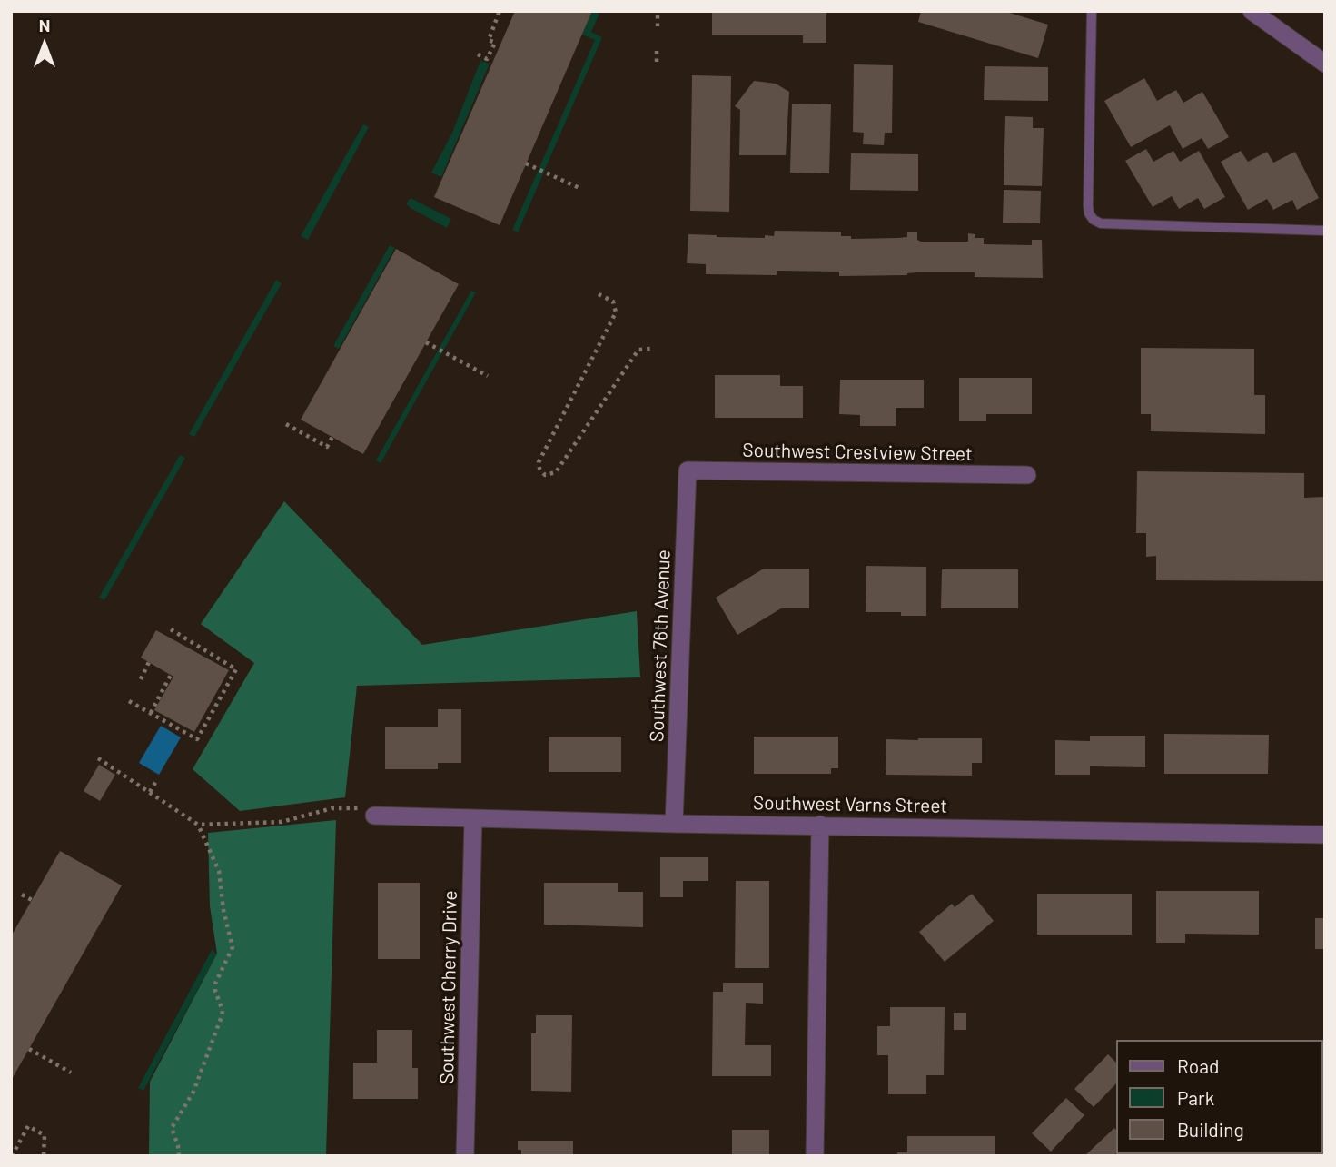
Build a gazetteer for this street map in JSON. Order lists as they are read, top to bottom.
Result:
{
  "streets": {
    "street": [
      "Southwest Crestview Street",
      "Southwest 76th Avenue",
      "Southwest Varns Street",
      "Southwest Cherry Drive"
    ]
  },
  "crossings": [
    ["Southwest Crestview Street", "Southwest 76th Avenue"],
    ["Southwest 76th Avenue", "Southwest Varns Street"],
    ["Southwest Varns Street", "Southwest Cherry Drive"]
  ],
  "legend": ["Road", "Park", "Building"],
  "north": "top"
}
